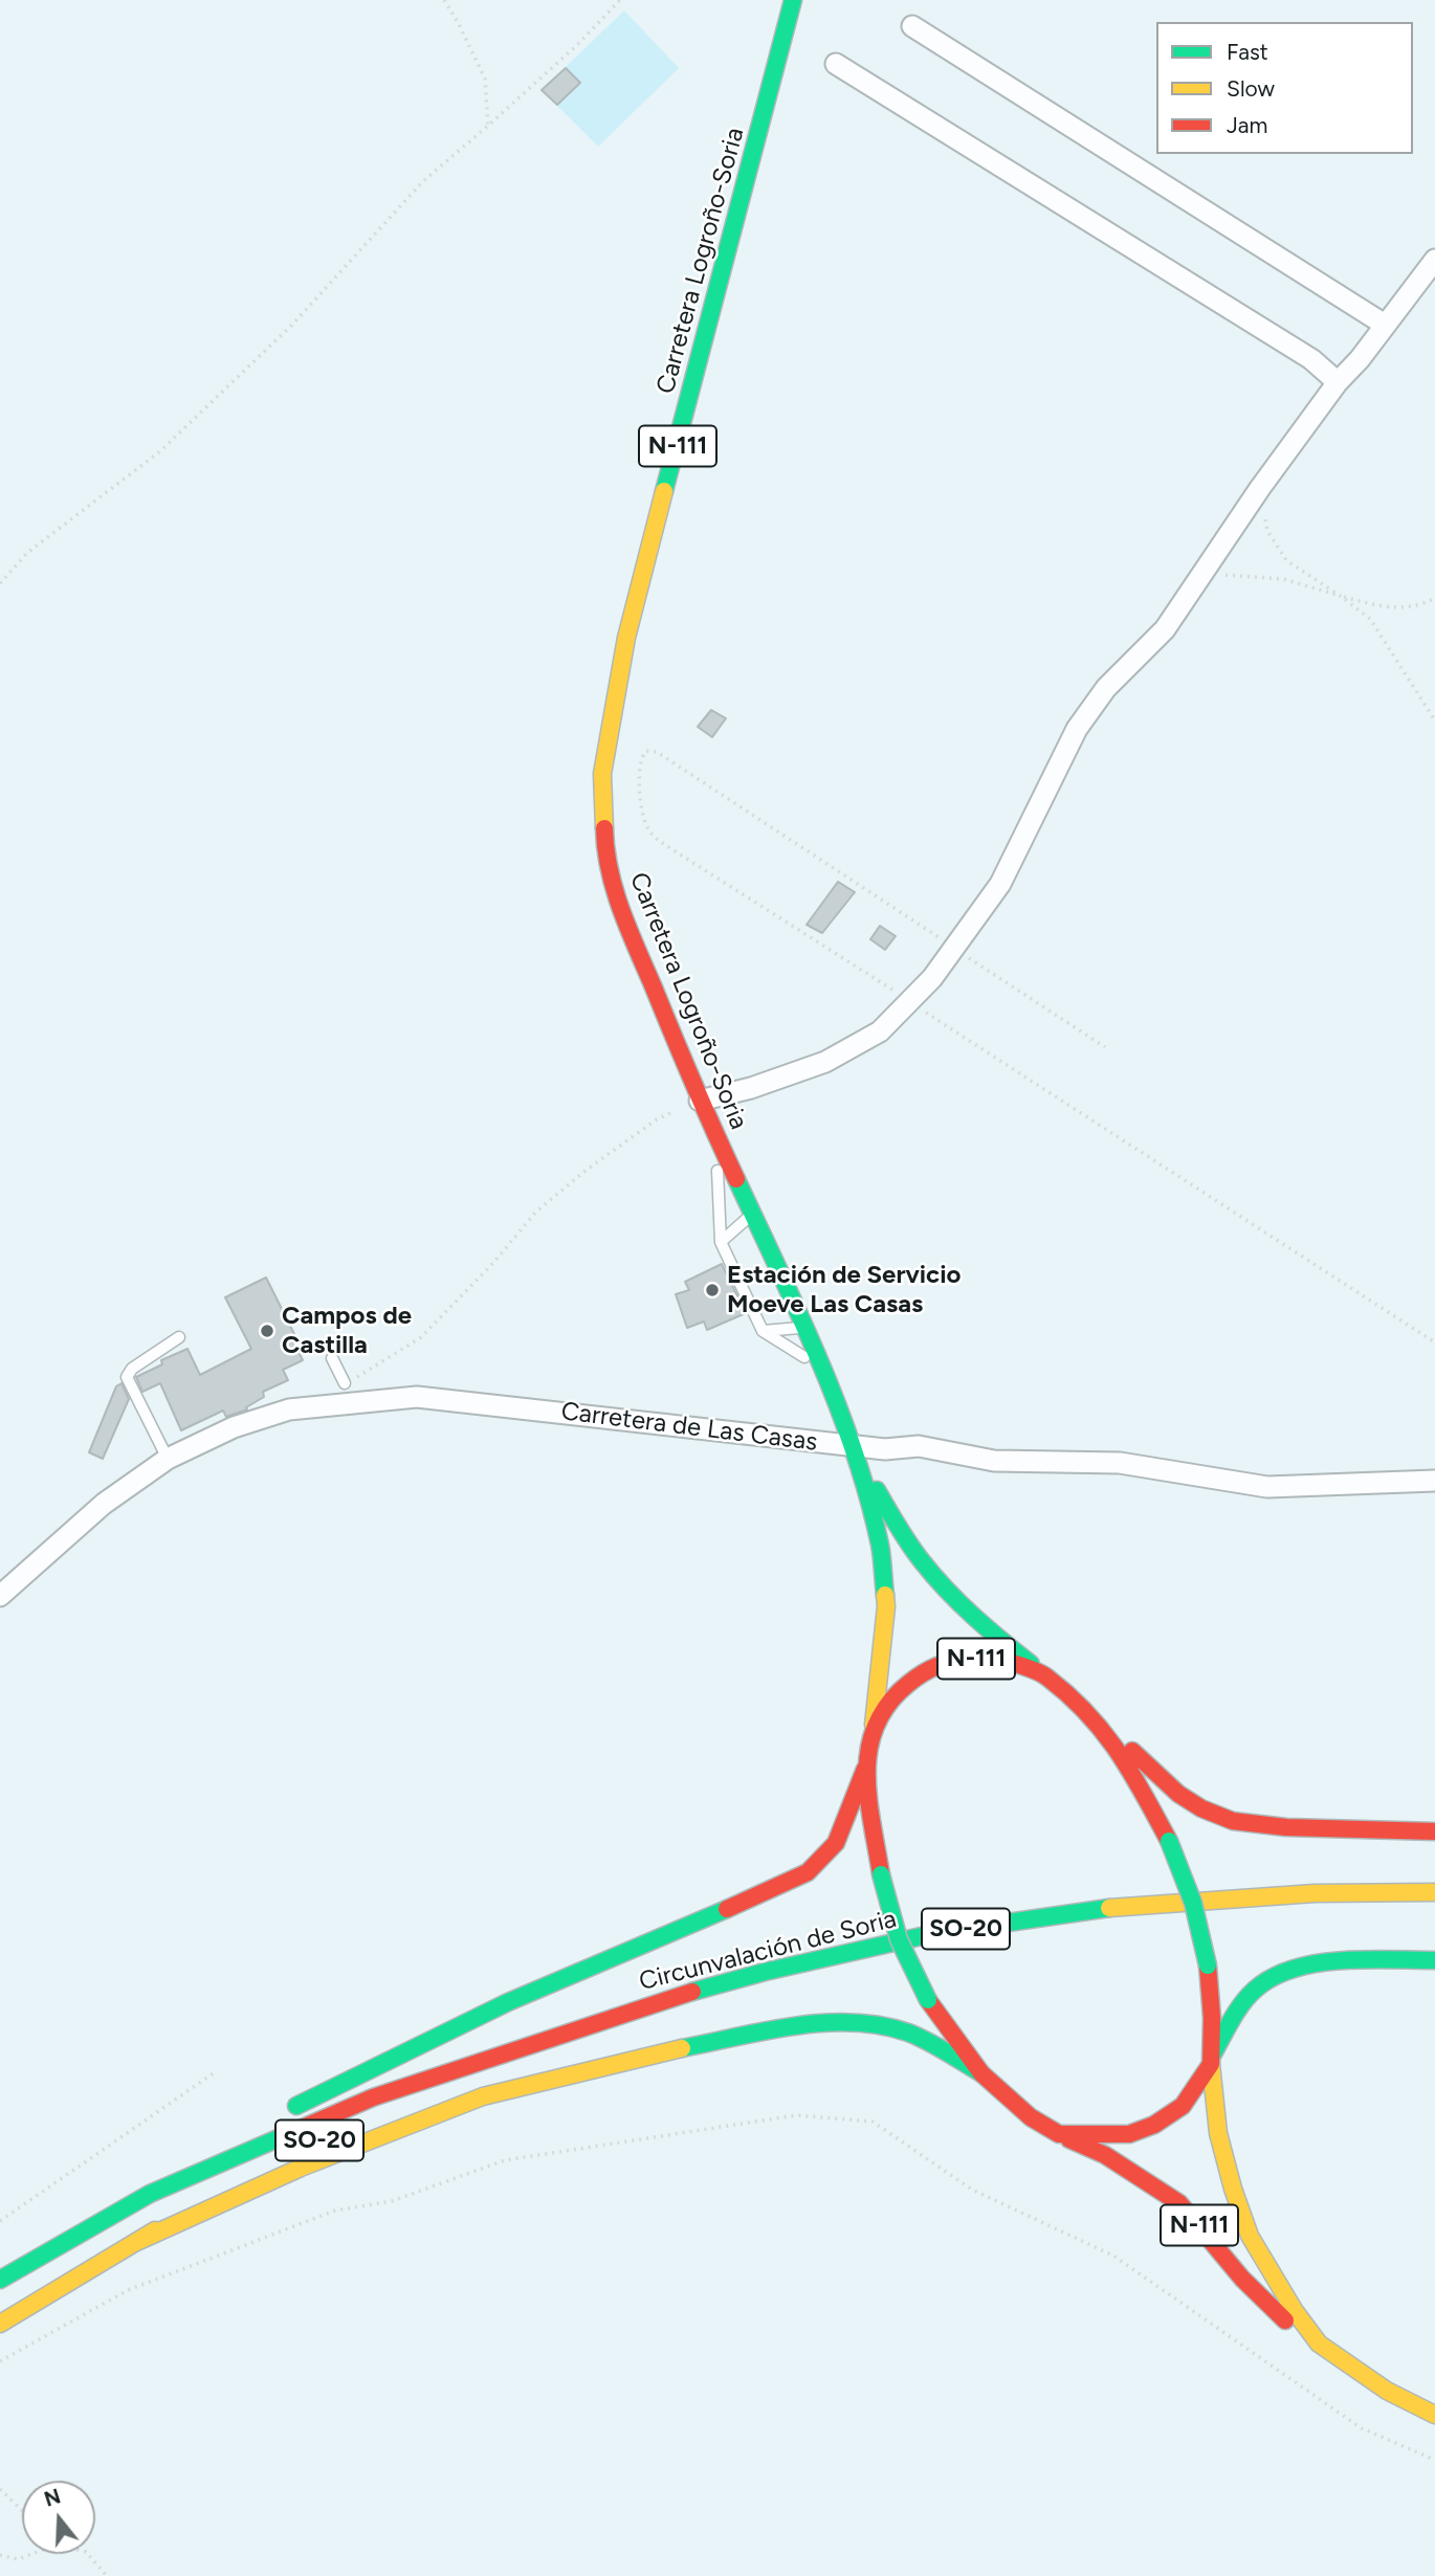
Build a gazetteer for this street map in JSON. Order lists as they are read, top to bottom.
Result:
{
  "streets": {
    "highway": [
      "Carretera Logroño-Soria",
      "N-111",
      "SO-20",
      "Circunvalación de Soria"
    ],
    "street": ["Carretera de Las Casas"]
  },
  "crossings": [
    ["Carretera Logroño-Soria", "N-111"],
    ["Carretera Logroño-Soria", "Carretera de Las Casas"],
    ["N-111", "SO-20"],
    ["SO-20", "Circunvalación de Soria"]
  ],
  "places": ["Estación de Servicio Moeve Las Casas", "Campos de Castilla"],
  "legend": ["Fast", "Slow", "Jam"],
  "north": "top"
}
